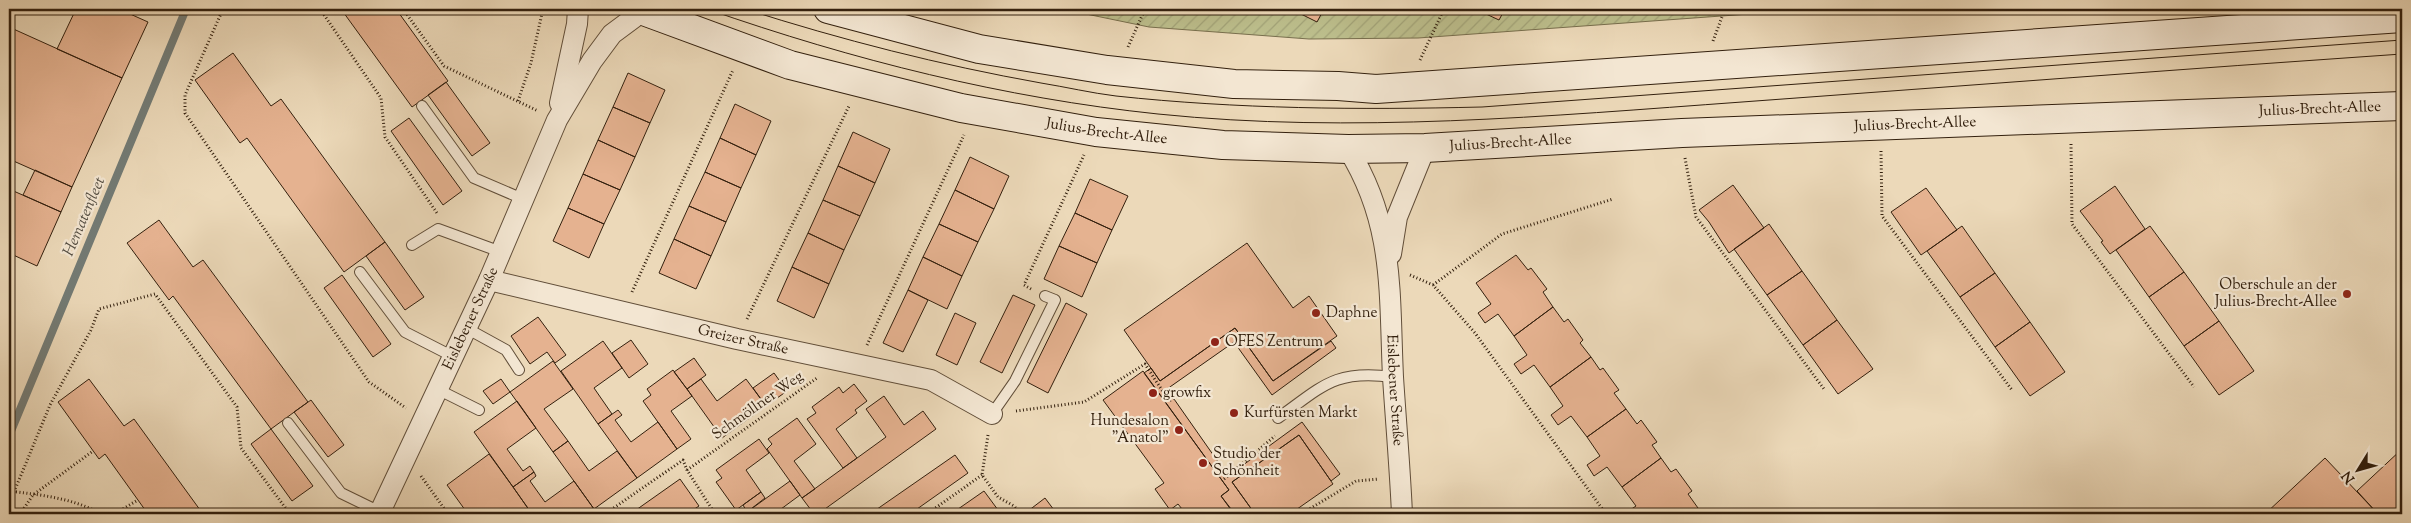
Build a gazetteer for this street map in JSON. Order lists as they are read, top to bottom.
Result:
{
  "streets": {
    "main road": ["Julius-Brecht-Allee"],
    "street": ["Eislebener Straße", "Greizer Straße"],
    "path": ["Schmöllner Weg"]
  },
  "crossings": [
    ["Julius-Brecht-Allee", "Eislebener Straße"],
    ["Eislebener Straße", "Greizer Straße"],
    ["Greizer Straße", "Schmöllner Weg"]
  ],
  "water": ["Hematenfleet"],
  "places": [
    "Oberschule an der Julius-Brecht-Allee",
    "Daphne",
    "OFES Zentrum",
    "growfix",
    "Kurfürsten Markt",
    "Hundesalon \"Anatol\"",
    "Studio der Schönheit"
  ],
  "north": "bottom left"
}
